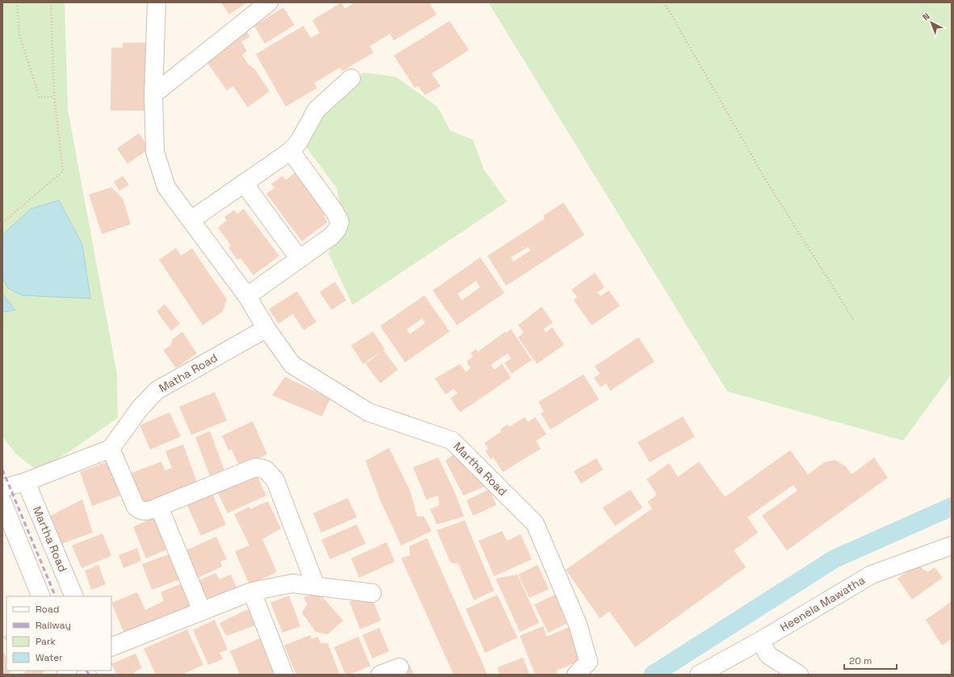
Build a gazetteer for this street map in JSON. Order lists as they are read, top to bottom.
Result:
{
  "streets": {
    "street": ["Matha Road", "Martha Road", "Heenela Mawatha"]
  },
  "crossings": [
    ["Matha Road", "Martha Road"]
  ],
  "legend": [
    "Road",
    "Railway",
    "Park",
    "Water"
  ],
  "scale_bar": "20 m",
  "north": "top left"
}
